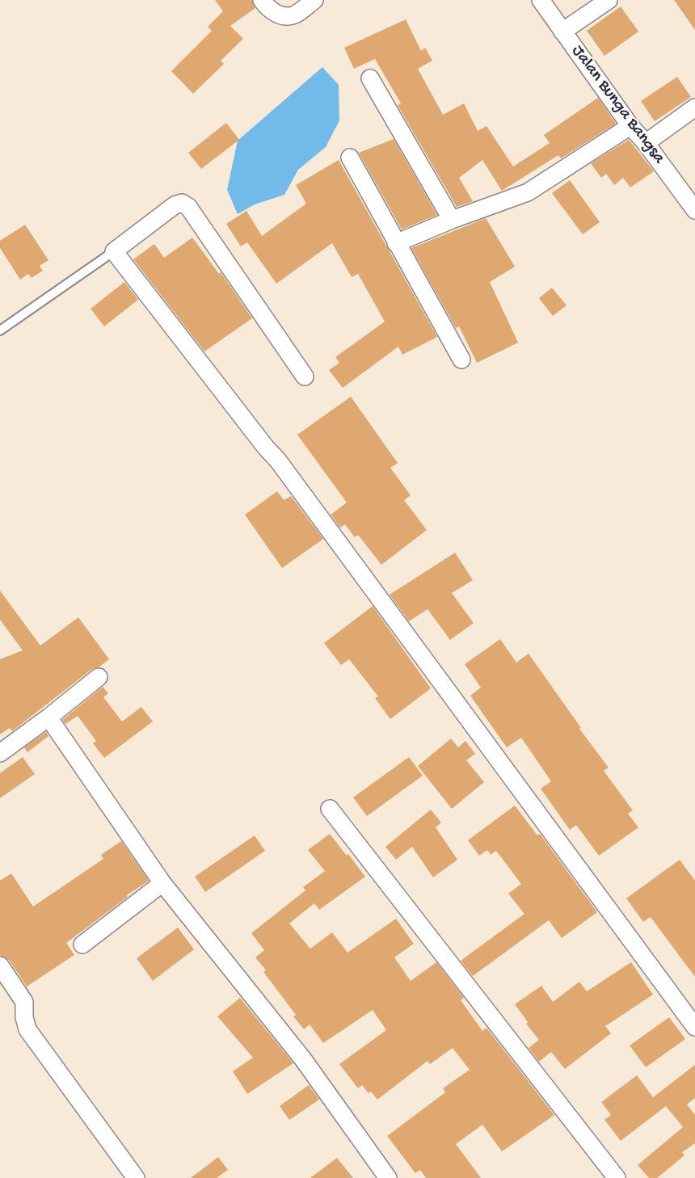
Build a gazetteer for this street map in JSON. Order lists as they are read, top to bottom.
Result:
{
  "streets": {
    "street": ["Jalan Bunga Bangsa"]
  }
}
